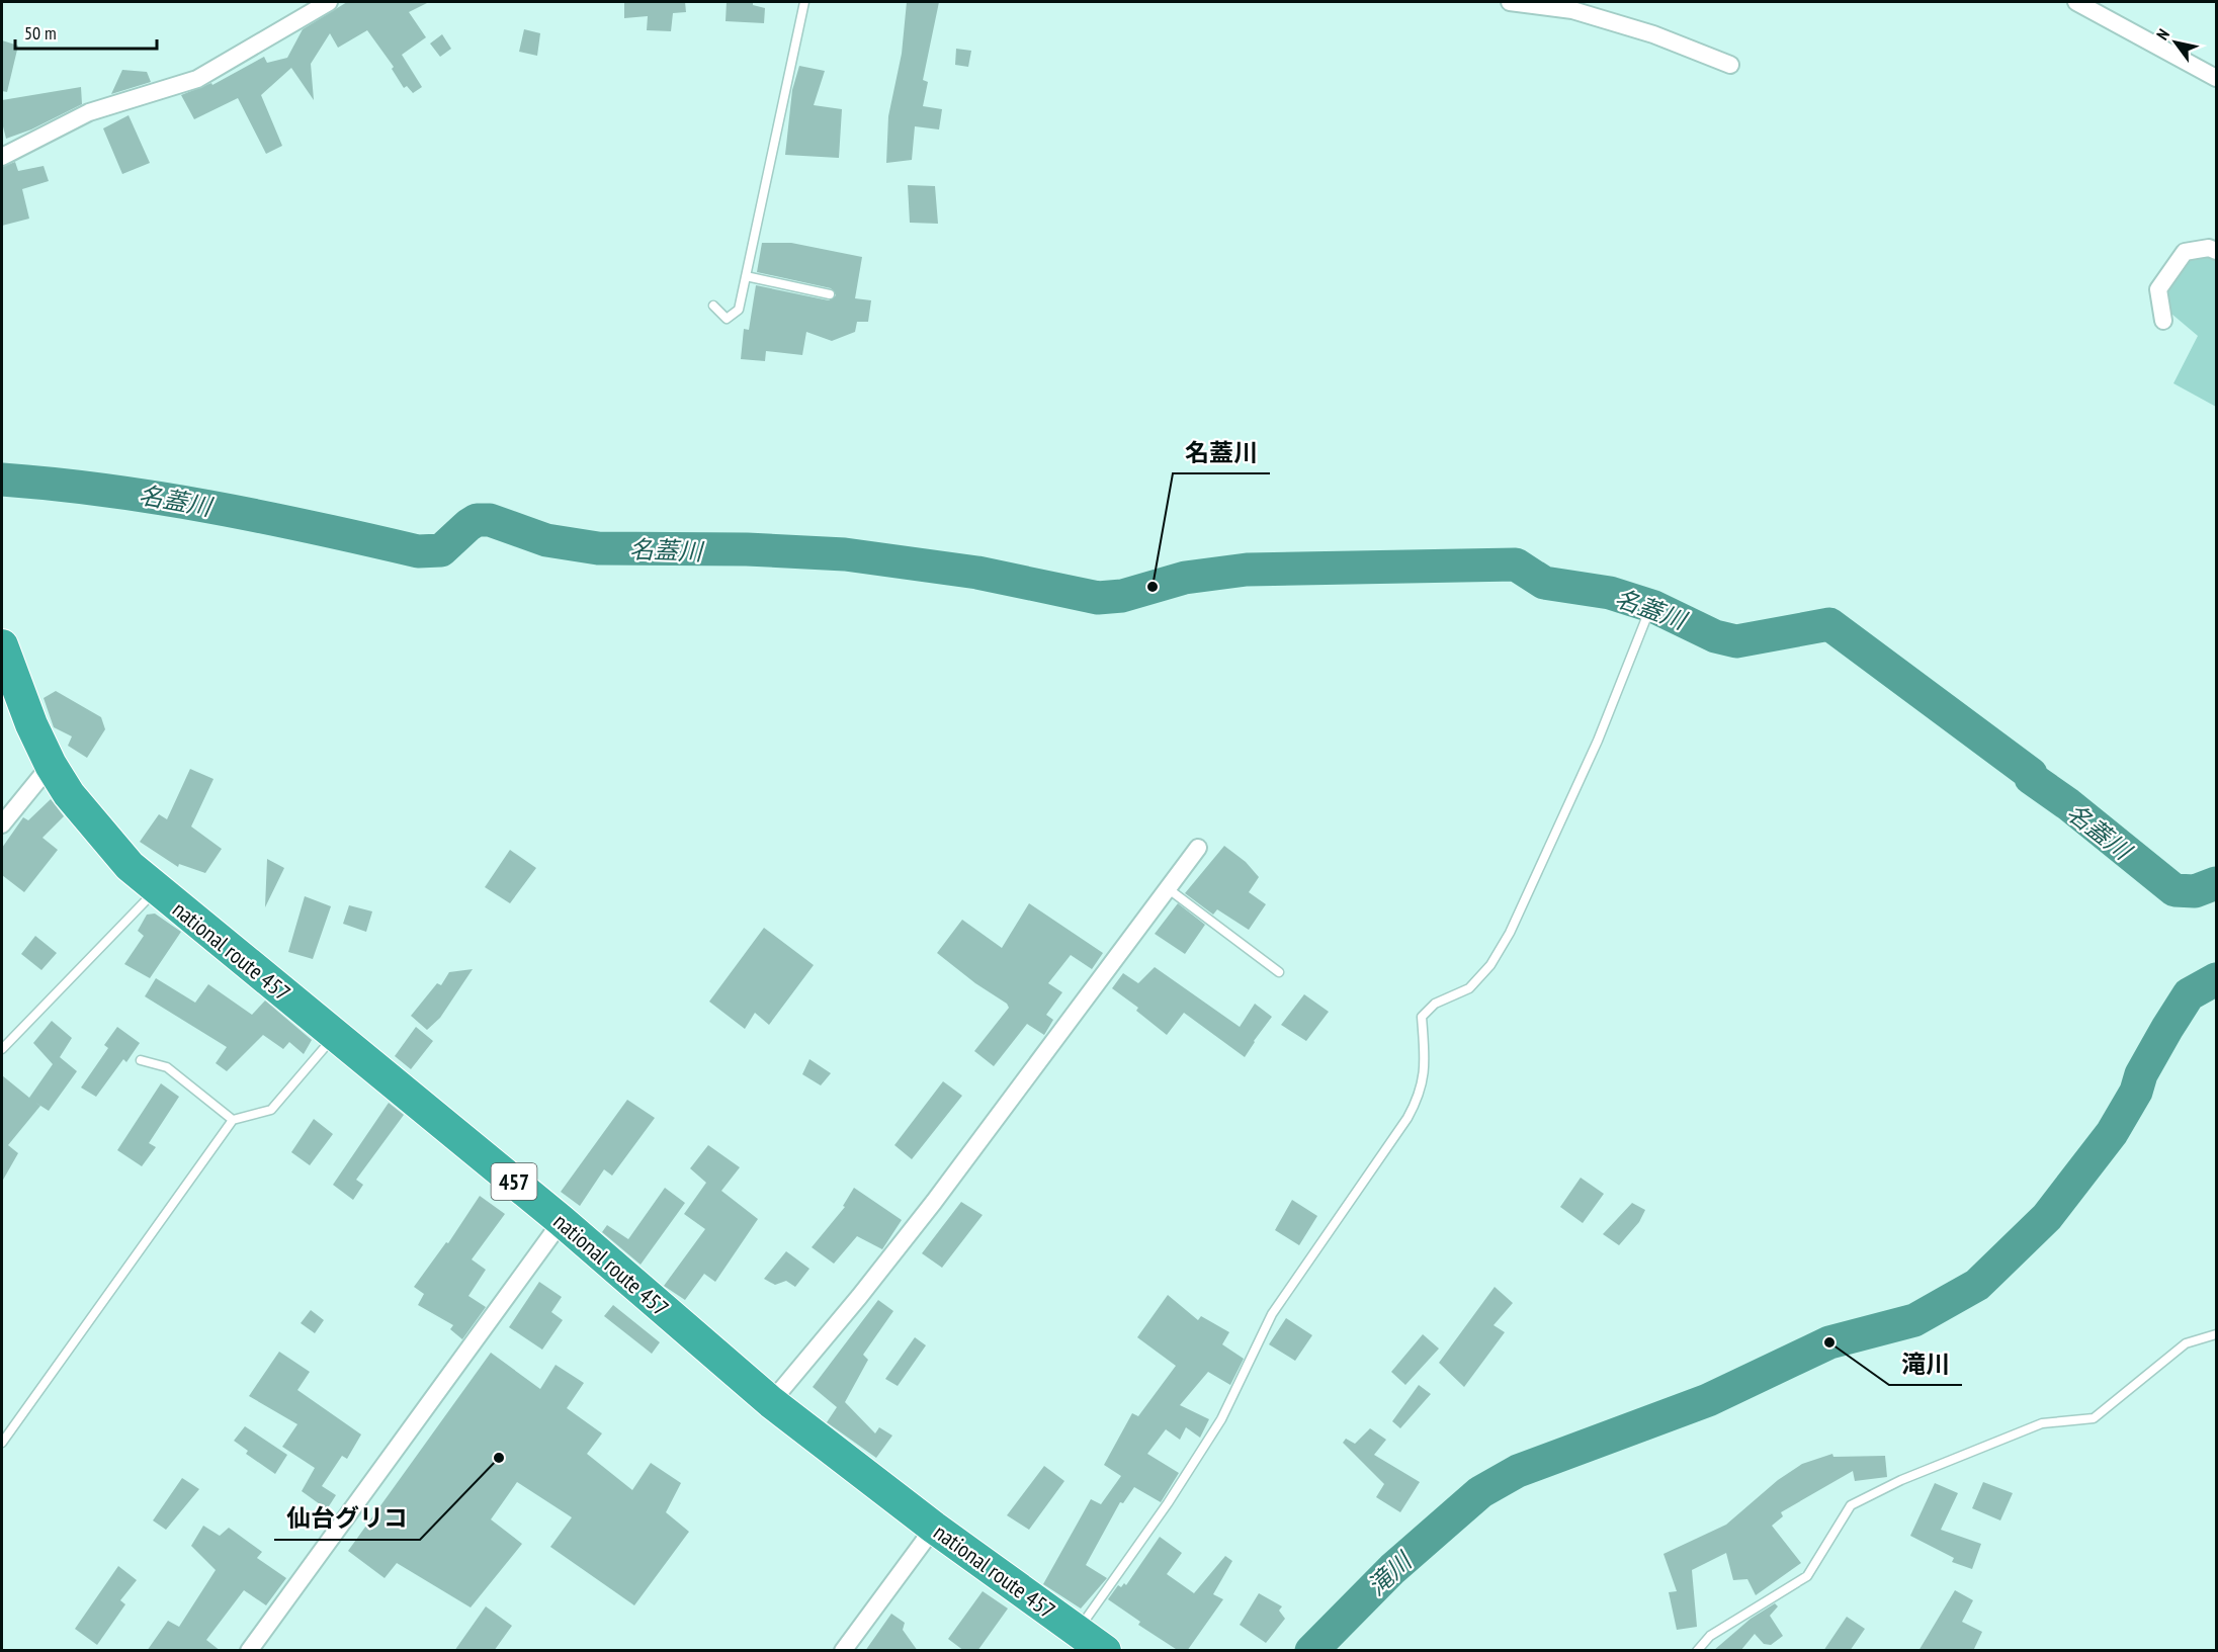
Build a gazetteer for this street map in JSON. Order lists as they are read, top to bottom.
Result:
{
  "streets": {
    "highway": ["national route 457", "457"]
  },
  "water": ["名蓋川", "滝川"],
  "places": ["名蓋川", "滝川", "仙台グリコ"],
  "scale_bar": "50 m",
  "north": "top left"
}
